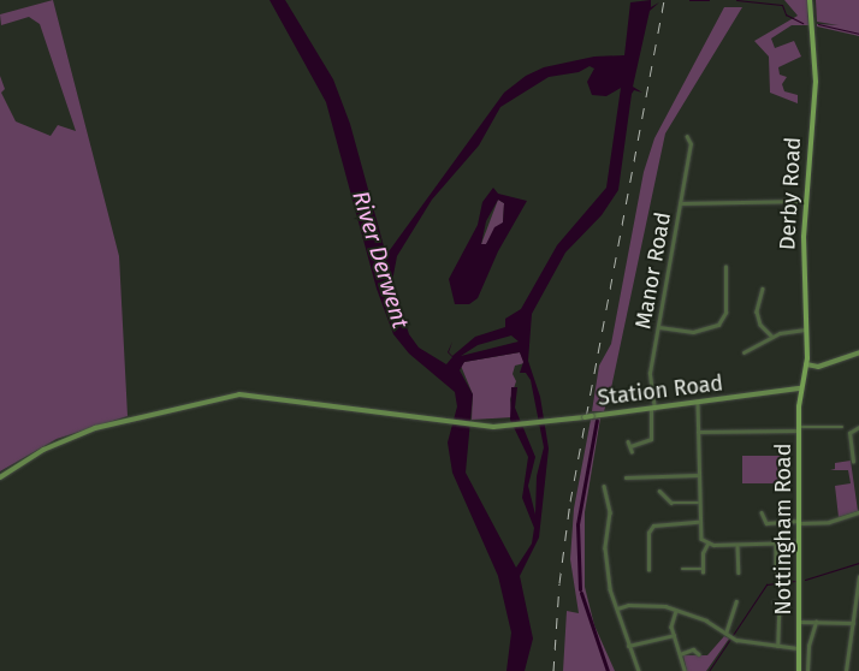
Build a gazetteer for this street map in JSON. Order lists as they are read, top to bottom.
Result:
{
  "streets": {
    "main road": ["Derby Road", "Station Road", "Nottingham Road"],
    "street": ["Manor Road"]
  },
  "crossings": [
    ["Derby Road", "Station Road"],
    ["Derby Road", "Nottingham Road"],
    ["Manor Road", "Station Road"],
    ["Station Road", "Nottingham Road"]
  ],
  "water": ["River Derwent"]
}
